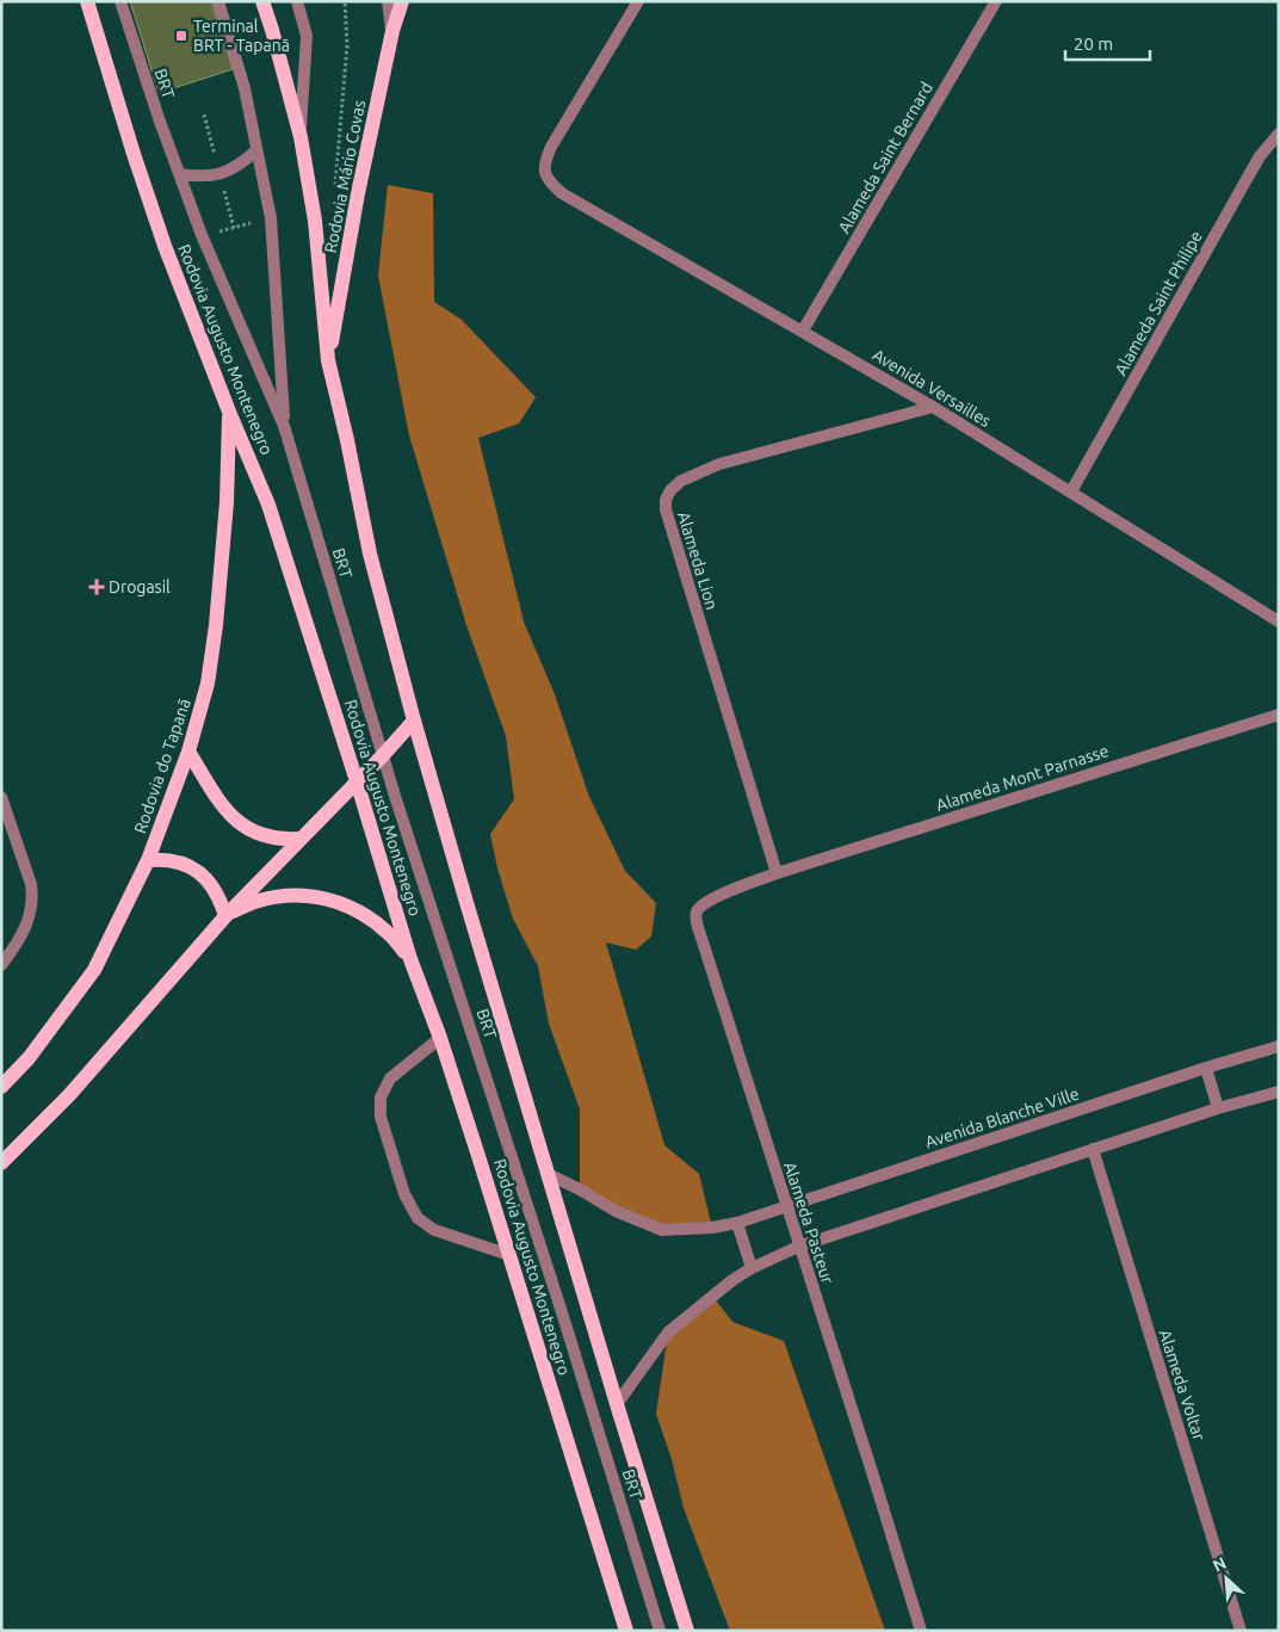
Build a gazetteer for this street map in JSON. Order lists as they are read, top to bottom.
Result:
{
  "streets": {
    "main road": ["Rodovia Mário Covas", "Rodovia Augusto Montenegro", "Rodovia do Tapanã"],
    "street": [
      "BRT",
      "Alameda Saint Bernard",
      "Alameda Saint Philipe",
      "Avenida Versailles",
      "Alameda Lion",
      "Alameda Mont Parnasse",
      "Avenida Blanche Ville",
      "Alameda Pasteur",
      "Alameda Voltar"
    ]
  },
  "crossings": [
    ["Alameda Saint Bernard", "Avenida Versailles"],
    ["Alameda Saint Philipe", "Avenida Versailles"],
    ["Rodovia Augusto Montenegro", "Rodovia do Tapanã"],
    ["Avenida Versailles", "Alameda Lion"],
    ["Alameda Lion", "Alameda Mont Parnasse"],
    ["Alameda Lion", "Alameda Pasteur"],
    ["Alameda Mont Parnasse", "Alameda Pasteur"],
    ["Avenida Blanche Ville", "Alameda Pasteur"]
  ],
  "places": {
    "transit": ["Terminal BRT - Tapanã"],
    "health": ["Drogasil"]
  },
  "scale_bar": "20 m",
  "north": "top left"
}
